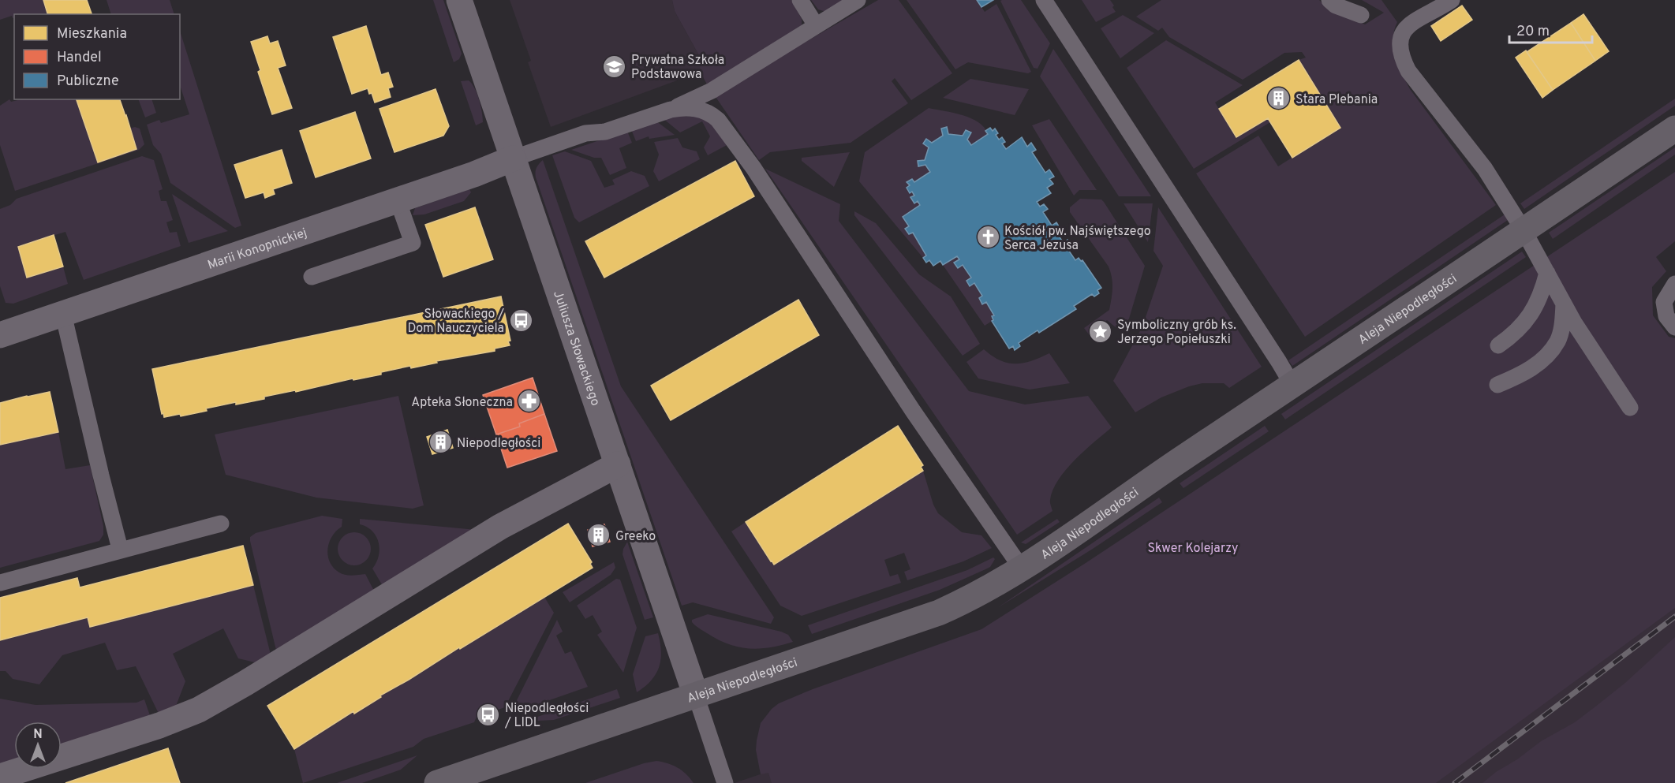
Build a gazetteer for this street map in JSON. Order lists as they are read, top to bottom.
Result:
{
  "streets": {
    "street": ["Marii Konopnickiej", "Aleja Niepodległości", "Juliusza Słowackiego"]
  },
  "crossings": [
    ["Marii Konopnickiej", "Juliusza Słowackiego"],
    ["Aleja Niepodległości", "Juliusza Słowackiego"]
  ],
  "parks": ["Skwer Kolejarzy"],
  "places": {
    "school or university": ["Prywatna Szkoła Podstawowa"],
    "building": ["Stara Plebania", "Niepodległości", "Greeko"],
    "church": ["Kościół pw. Najświętszego Serca Jezusa"],
    "bus stop": ["Słowackiego / Dom Nauczyciela", "Niepodległości / LIDL"],
    "place": ["Symboliczny grób ks. Jerzego Popiełuszki"],
    "pharmacy": ["Apteka Słoneczna"]
  },
  "legend": ["Mieszkania", "Handel", "Publiczne"],
  "scale_bar": "20 m",
  "north": "top"
}
